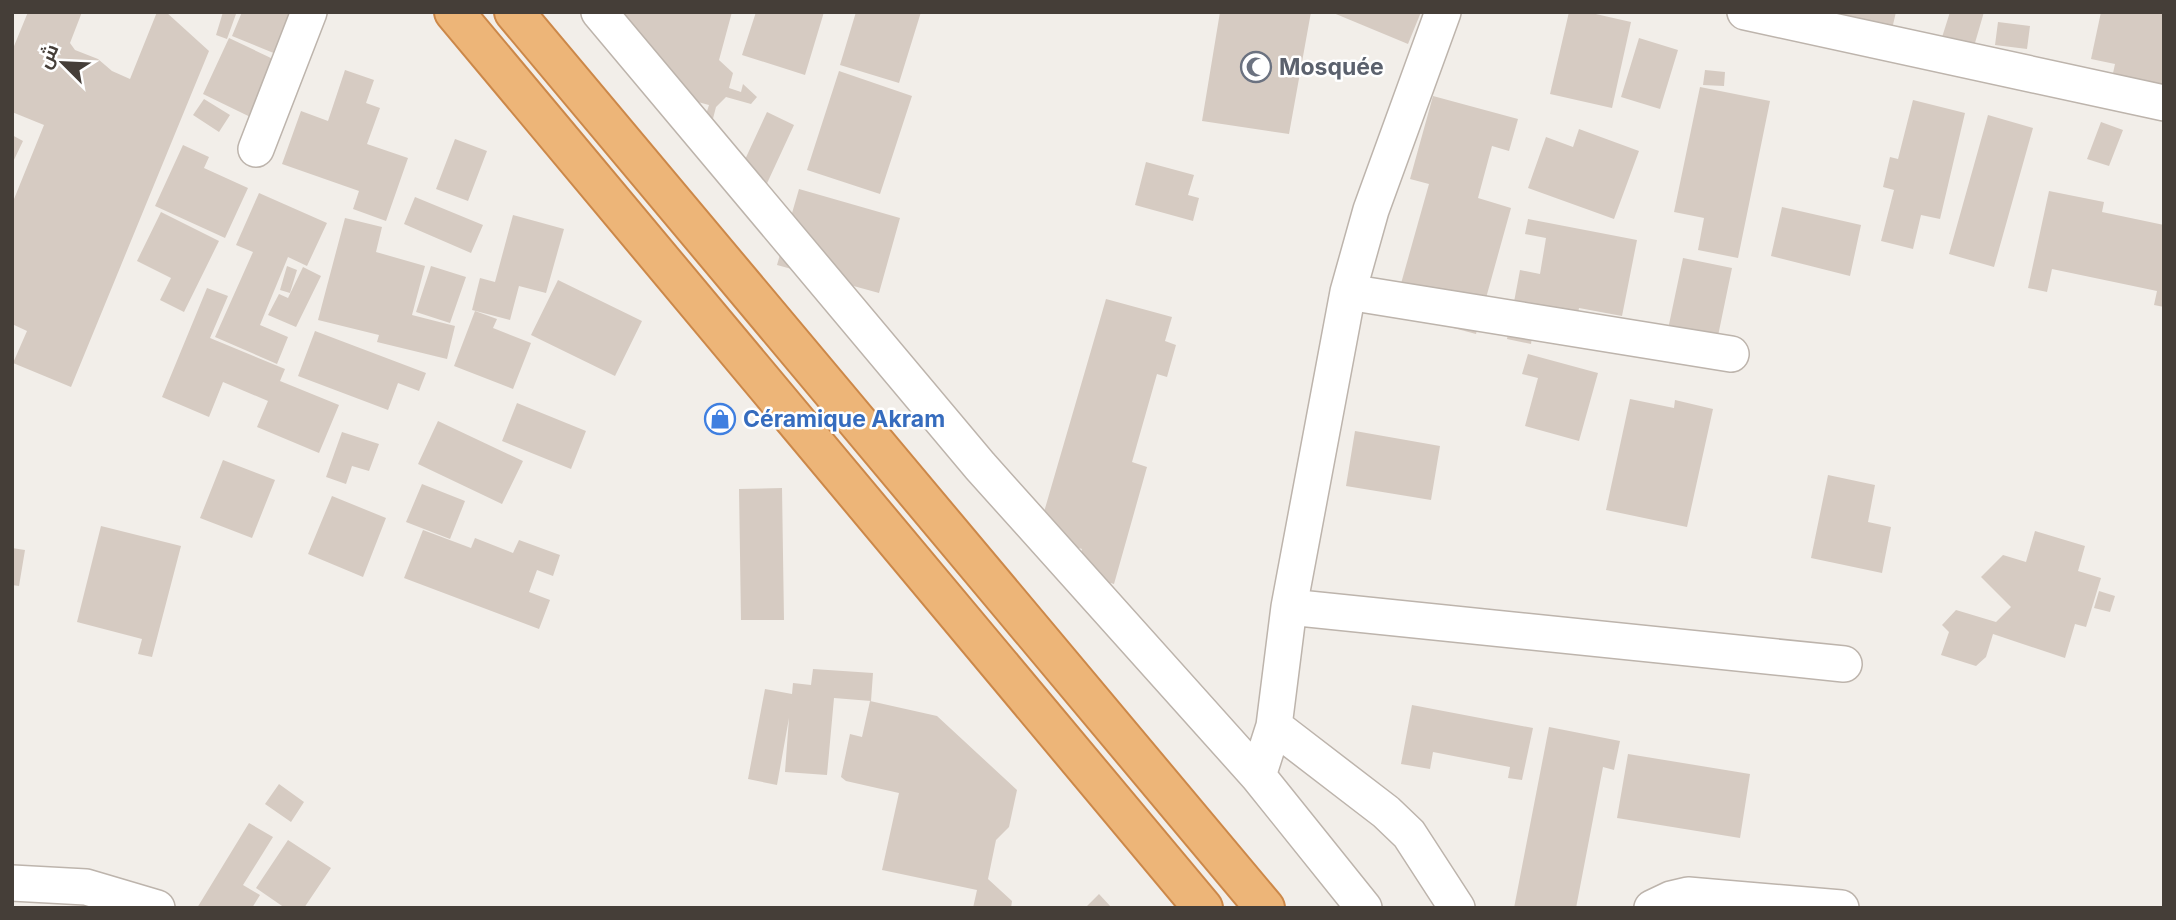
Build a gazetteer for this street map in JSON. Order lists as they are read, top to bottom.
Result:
{
  "places": {
    "mosque": ["Mosquée"],
    "shop": ["Céramique Akram"]
  },
  "north": "top left"
}
